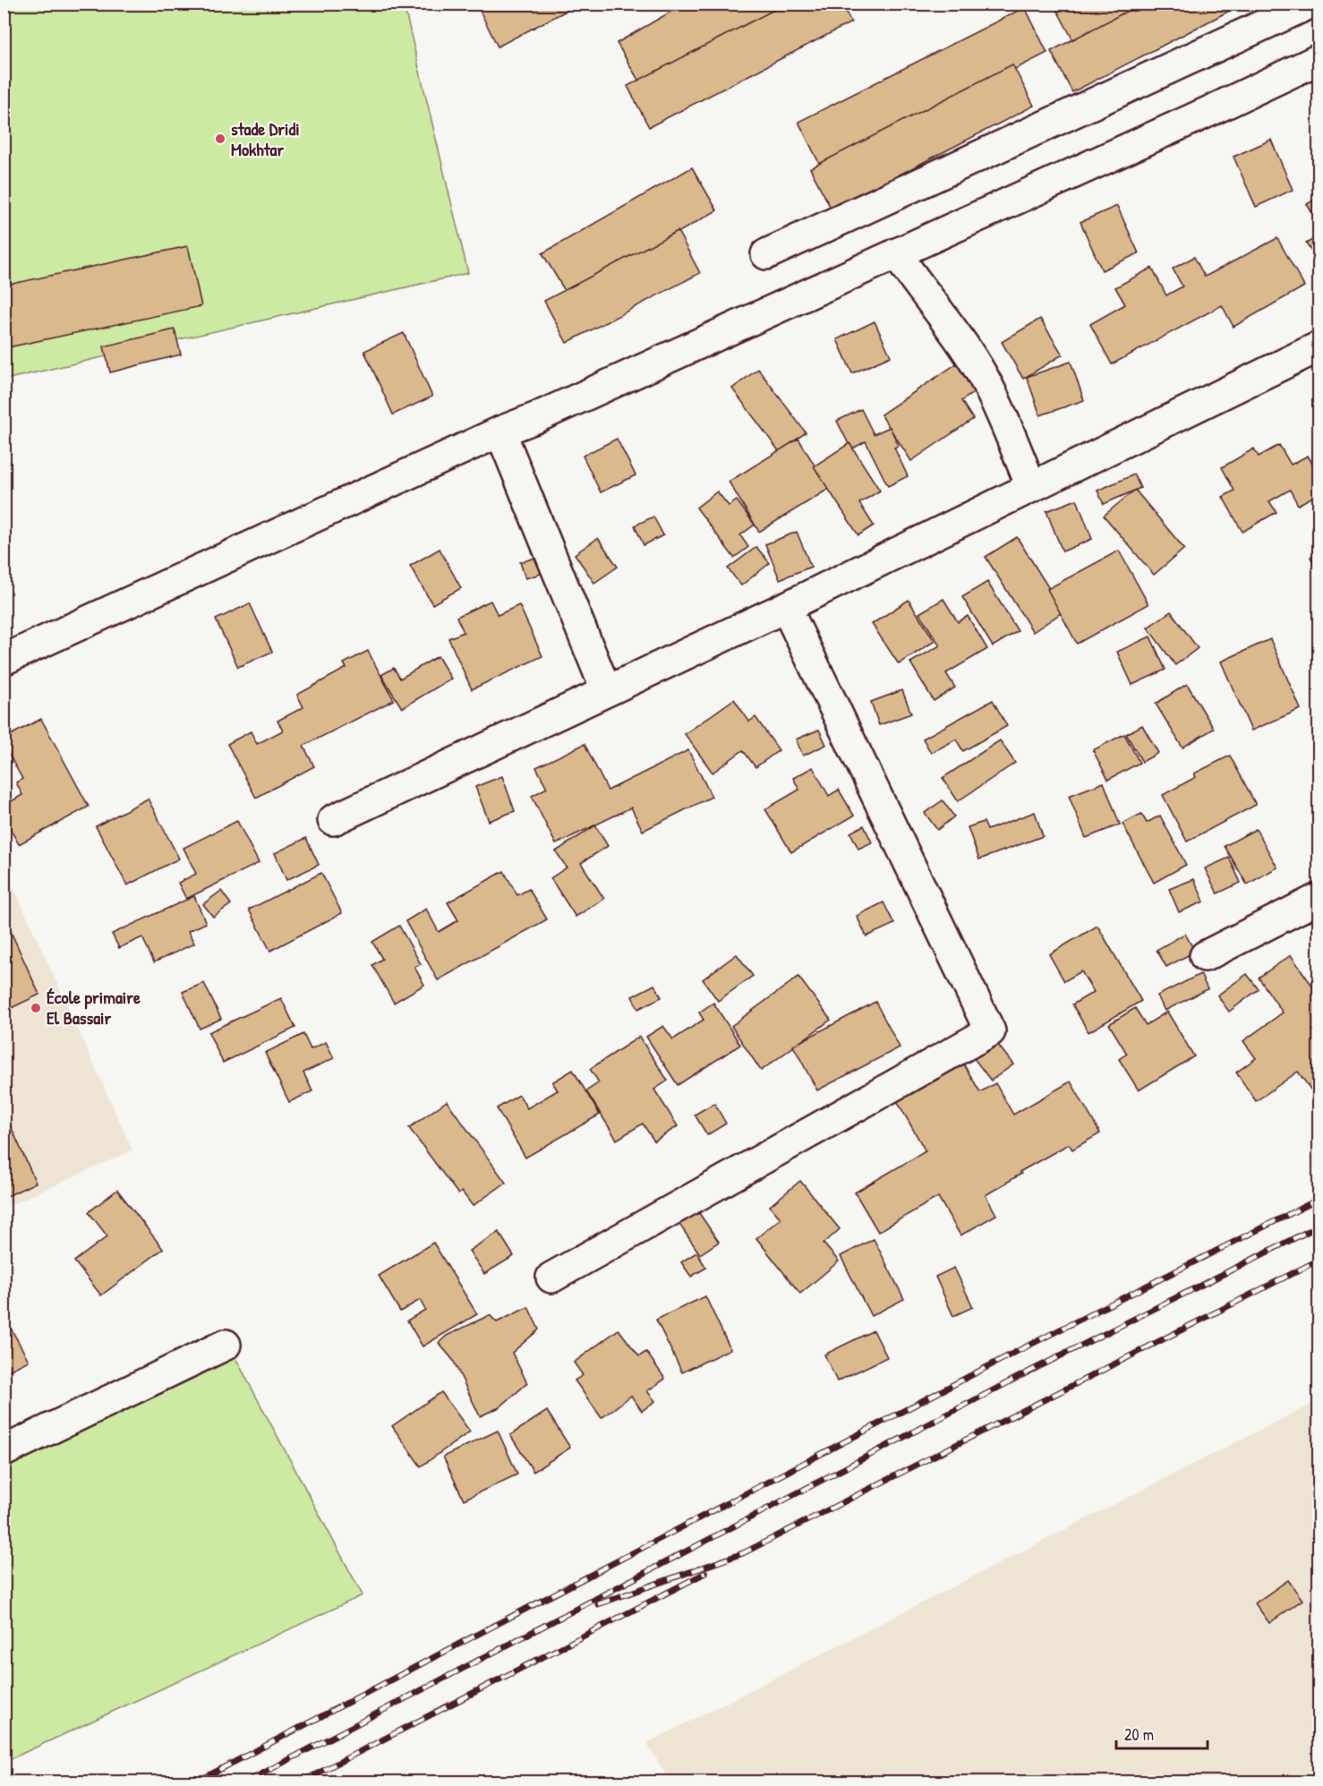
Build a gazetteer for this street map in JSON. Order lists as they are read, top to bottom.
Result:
{
  "places": ["stade Dridi Mokhtar", "École primaire El Bassair"],
  "scale_bar": "20 m"
}
